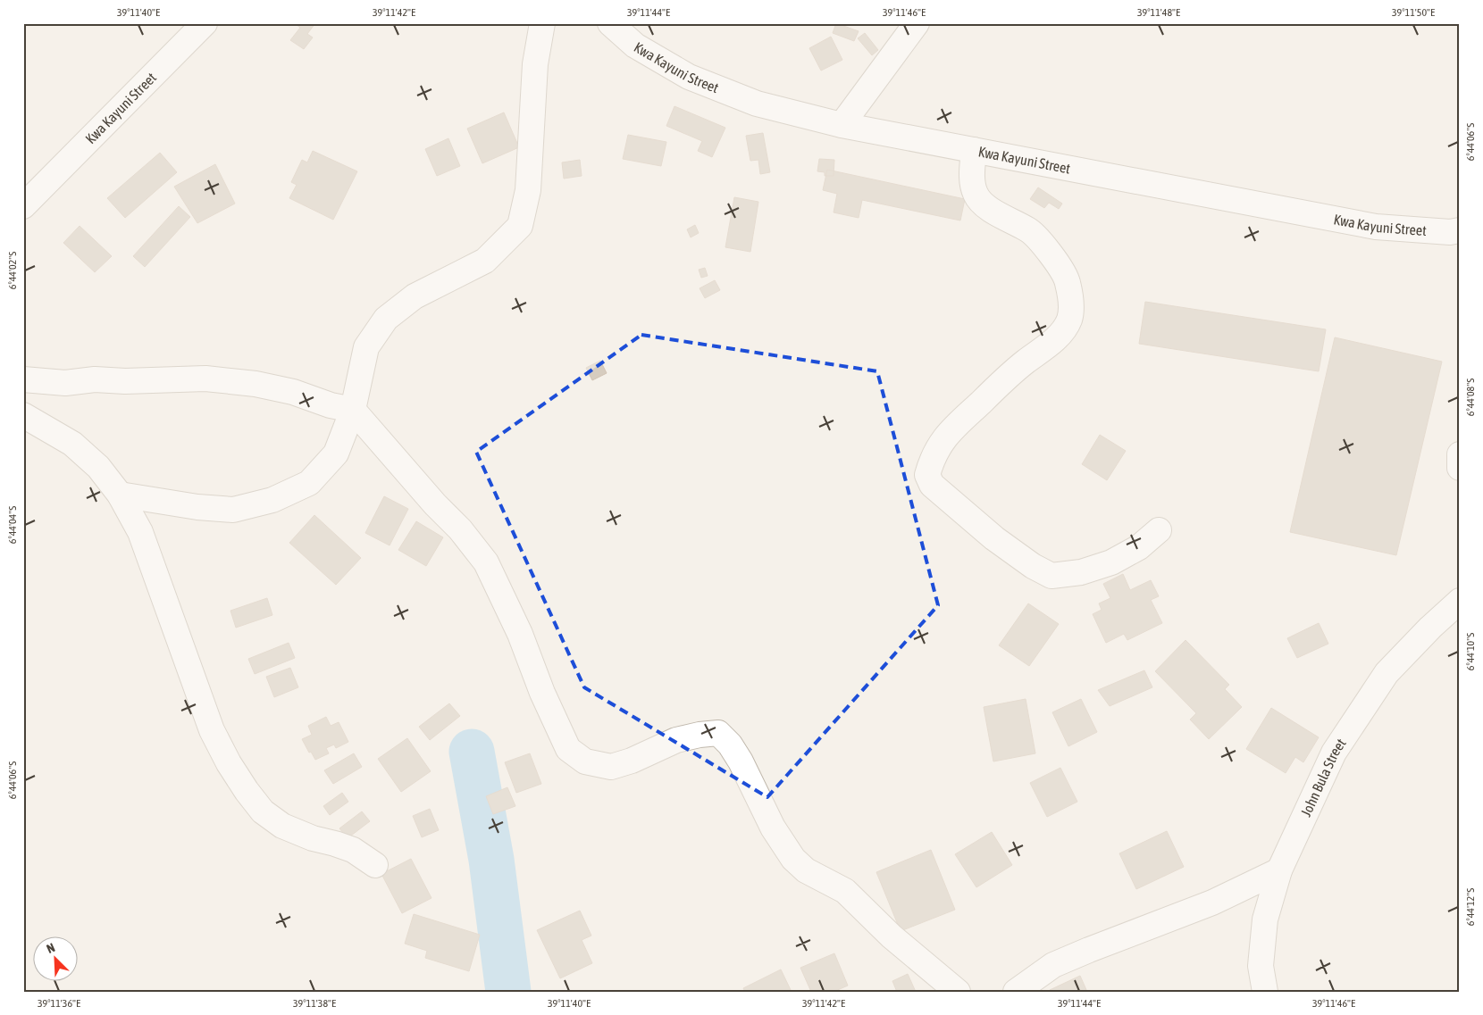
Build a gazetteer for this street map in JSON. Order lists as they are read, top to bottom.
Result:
{
  "streets": {
    "street": ["Kwa Kayuni Street", "John Bula Street"]
  },
  "north": "top left",
  "coordinates": [
    "39°11'40\"E",
    "39°11'42\"E",
    "39°11'44\"E",
    "39°11'46\"E",
    "39°11'48\"E",
    "39°11'50\"E",
    "6°44'06\"S",
    "6°44'02\"S",
    "6°44'08\"S",
    "6°44'04\"S",
    "6°44'10\"S",
    "6°44'12\"S",
    "39°11'36\"E",
    "39°11'38\"E"
  ]
}
